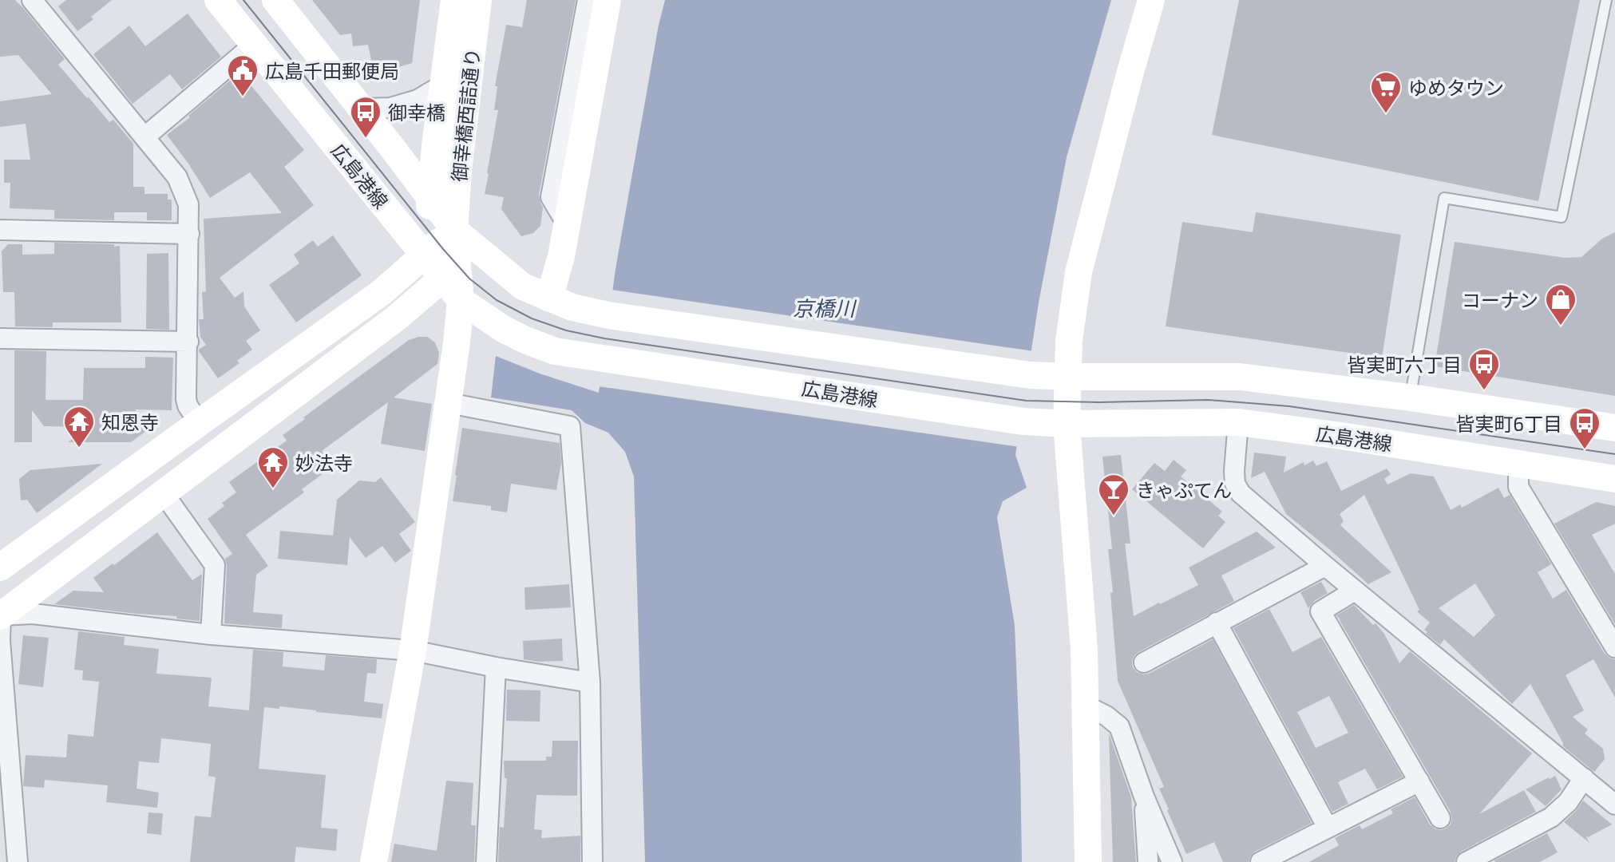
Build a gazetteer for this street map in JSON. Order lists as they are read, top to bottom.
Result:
{
  "streets": {
    "street": ["御幸橋西詰通り", "広島港線"]
  },
  "crossings": [
    ["御幸橋西詰通り", "広島港線"]
  ],
  "water": ["京橋川"],
  "places": {
    "public building": ["広島千田郵便局"],
    "supermarket": ["ゆめタウン"],
    "bus stop": ["御幸橋", "皆実町六丁目", "皆実町6丁目"],
    "shop": ["コーナン"],
    "temple": ["知恩寺", "妙法寺"],
    "bar": ["きゃぷてん"]
  }
}
